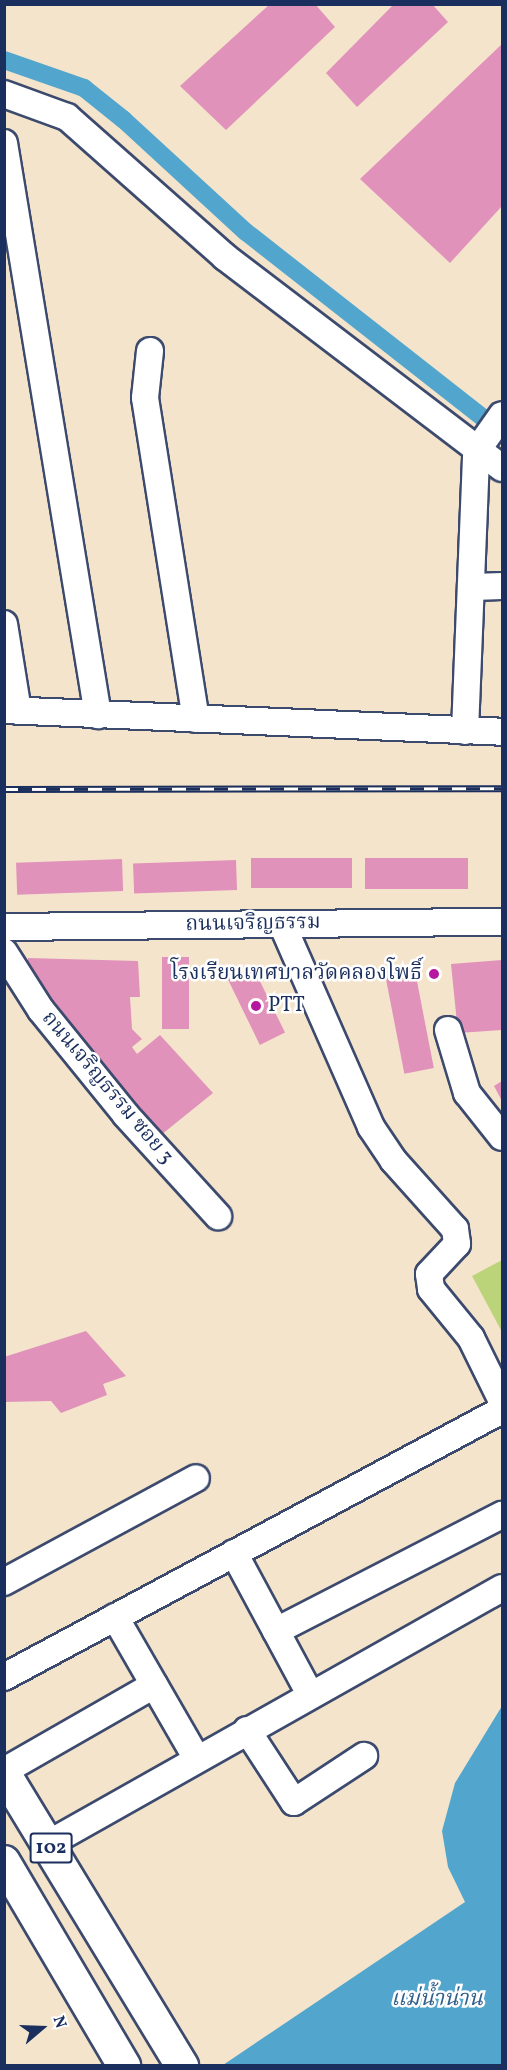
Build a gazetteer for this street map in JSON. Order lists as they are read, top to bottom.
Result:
{
  "streets": {
    "main road": ["102"],
    "street": ["ถนนเจริญธรรม", "ถนนเจริญธรรม ซอย 3"]
  },
  "water": ["แม่น้ำน่าน"],
  "places": ["โรงเรียนเทศบาลวัดคลองโพธิ์", "PTT"],
  "north": "right"
}
